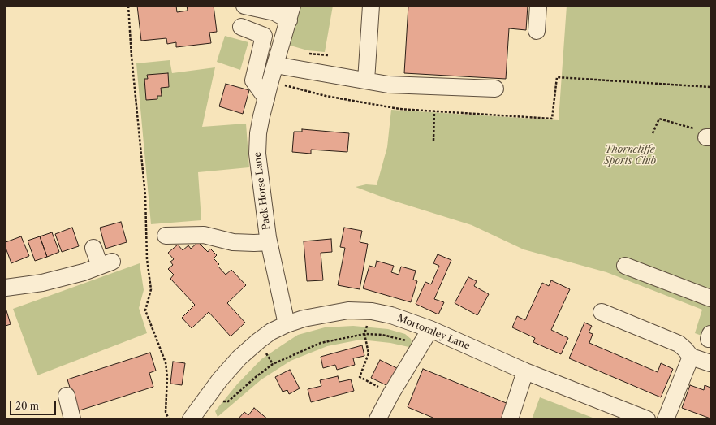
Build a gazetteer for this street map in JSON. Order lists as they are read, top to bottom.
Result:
{
  "streets": {
    "street": ["Pack Horse Lane", "Mortomley Lane"]
  },
  "crossings": [
    ["Pack Horse Lane", "Mortomley Lane"]
  ],
  "parks": ["Thorncliffe Sports Club"],
  "scale_bar": "20 m"
}
